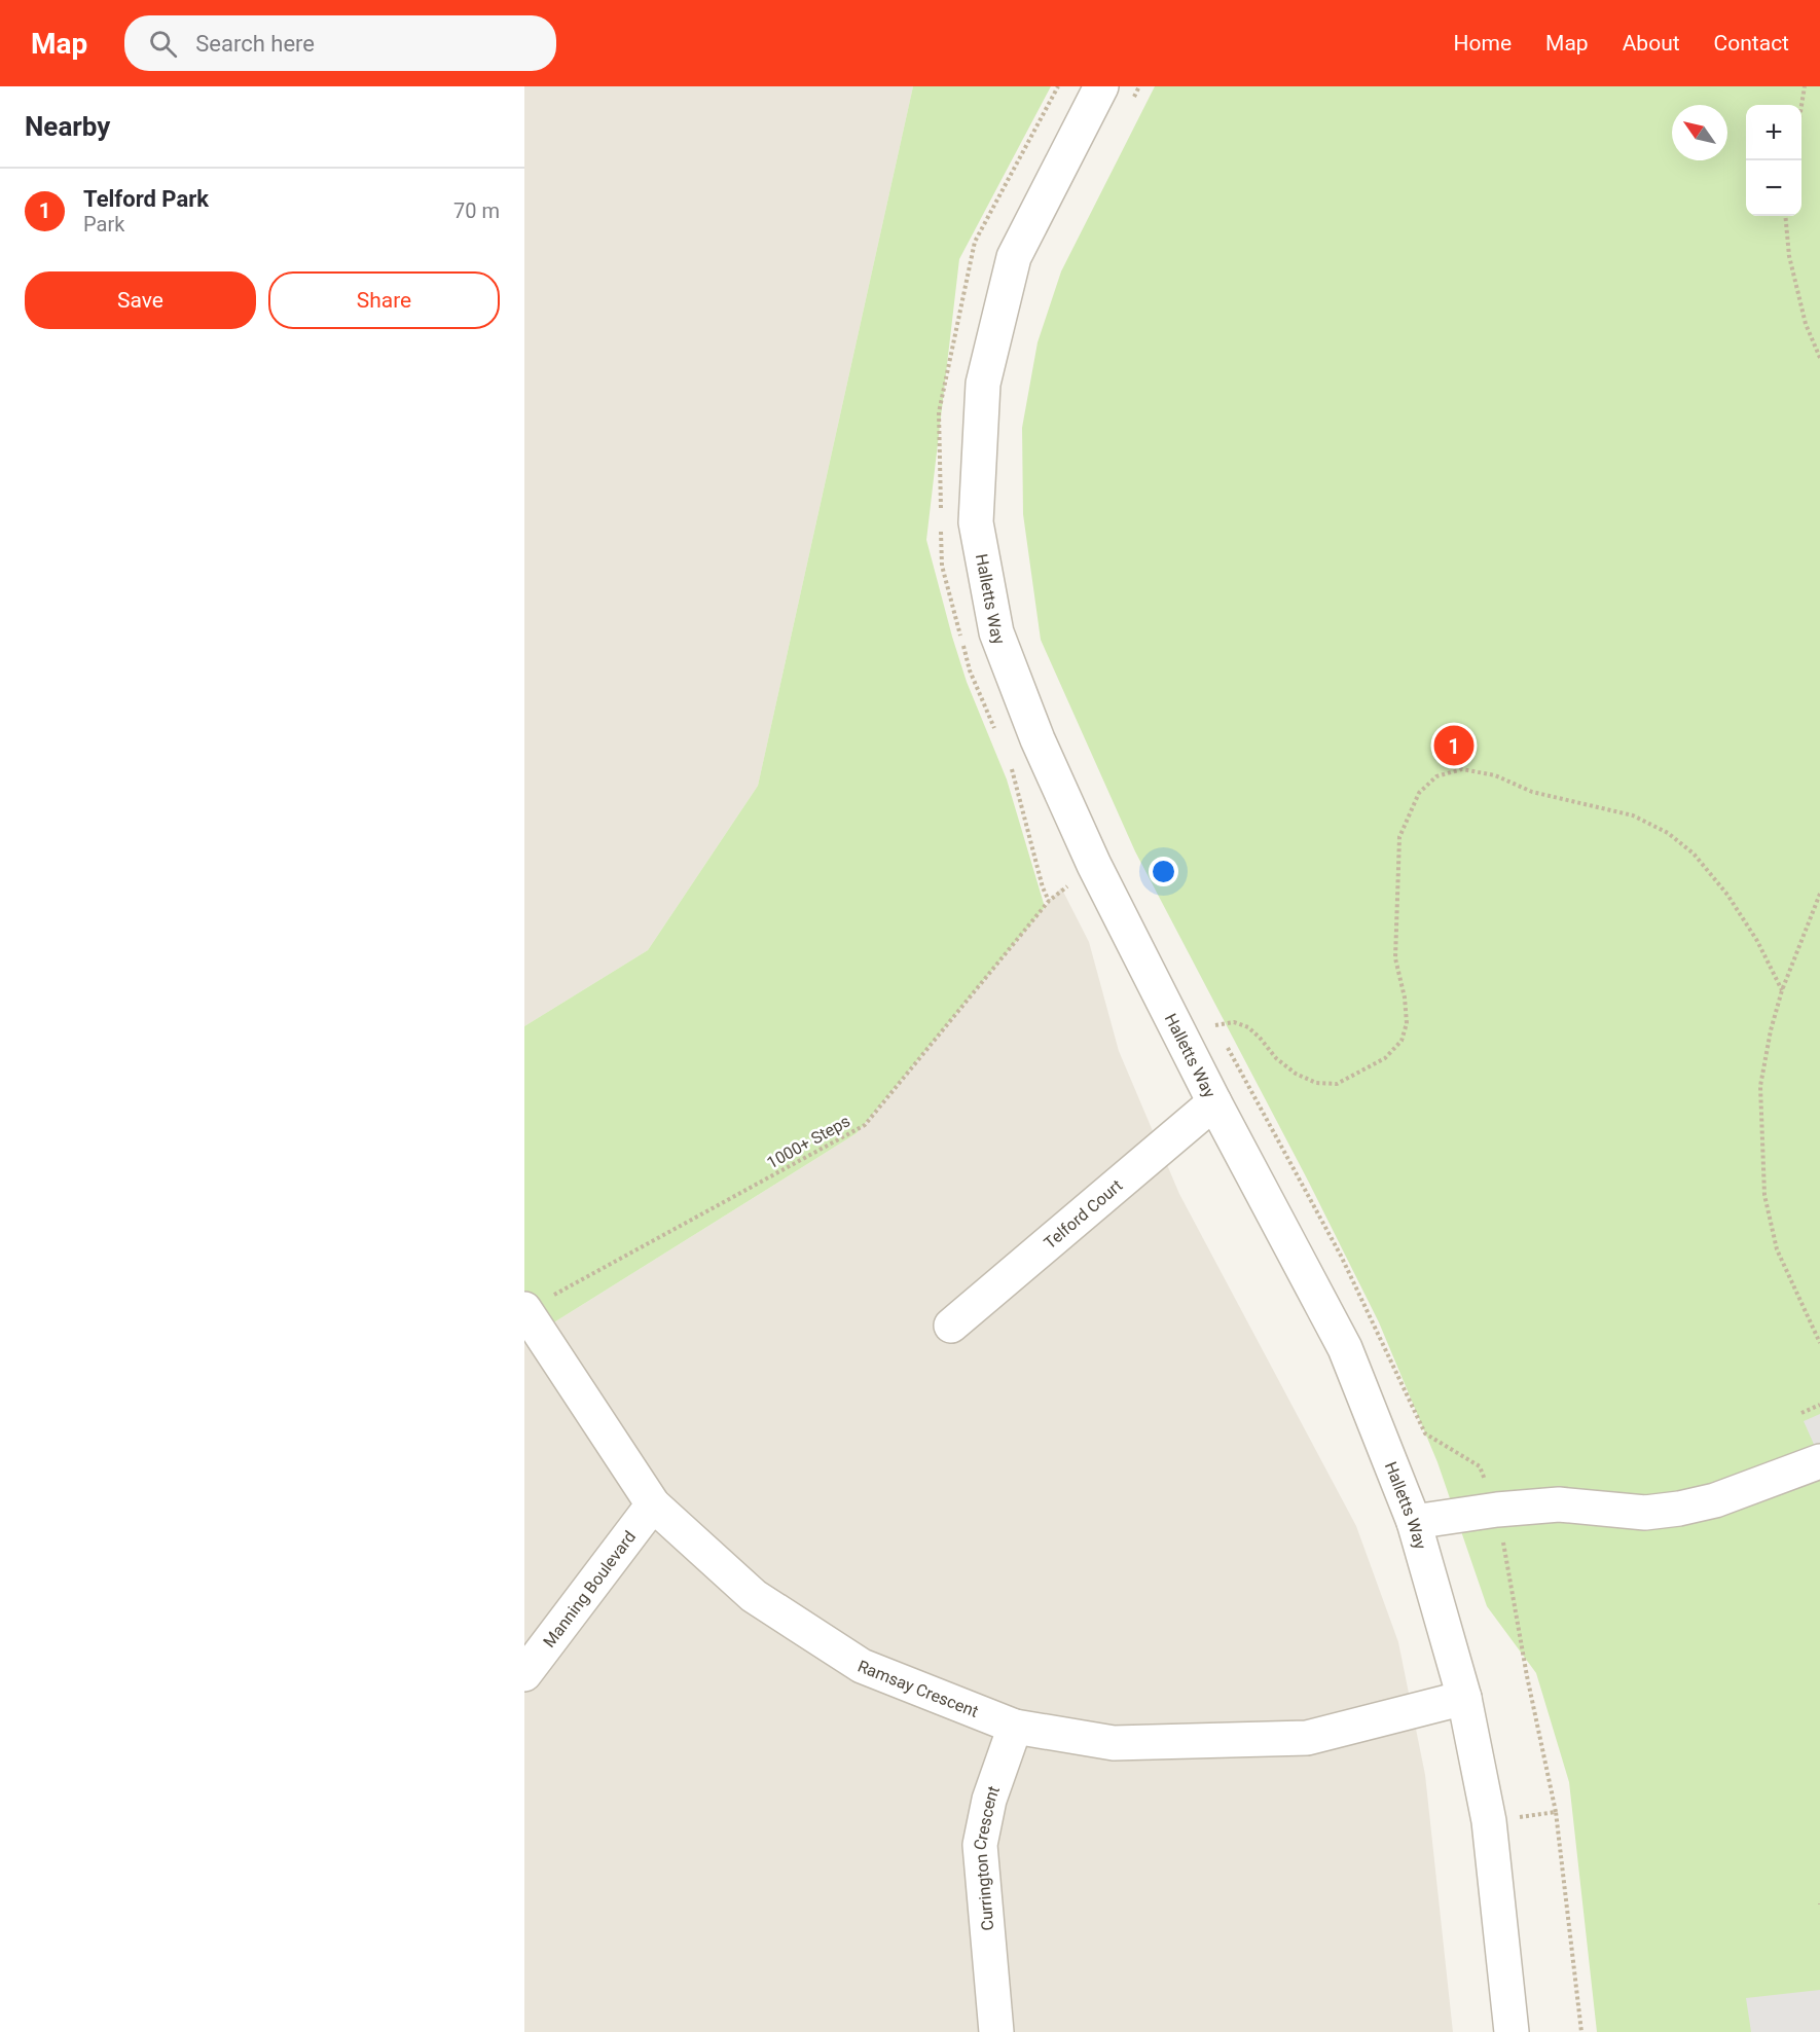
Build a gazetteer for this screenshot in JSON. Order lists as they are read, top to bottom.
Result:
{
  "streets": {
    "street": [
      "Halletts Way",
      "Telford Court",
      "Manning Boulevard",
      "Ramsay Crescent",
      "Currington Crescent"
    ],
    "path": ["1000+ Steps"]
  },
  "crossings": [
    ["Halletts Way", "1000+ Steps"],
    ["Halletts Way", "Telford Court"],
    ["Halletts Way", "Ramsay Crescent"],
    ["1000+ Steps", "Ramsay Crescent"],
    ["Manning Boulevard", "Ramsay Crescent"],
    ["Ramsay Crescent", "Currington Crescent"]
  ],
  "north": "top left",
  "page": {
    "header": "Map",
    "search": "Search here",
    "nav": [
      "Home",
      "Map",
      "About",
      "Contact"
    ],
    "heading": "Nearby",
    "map_buttons": ["+", "−"],
    "list": [
      {
        "mark": "1",
        "name": "Telford Park",
        "note": "Park",
        "value": "70 m"
      }
    ],
    "buttons": ["Save", "Share"],
    "pins": "1"
  }
}
